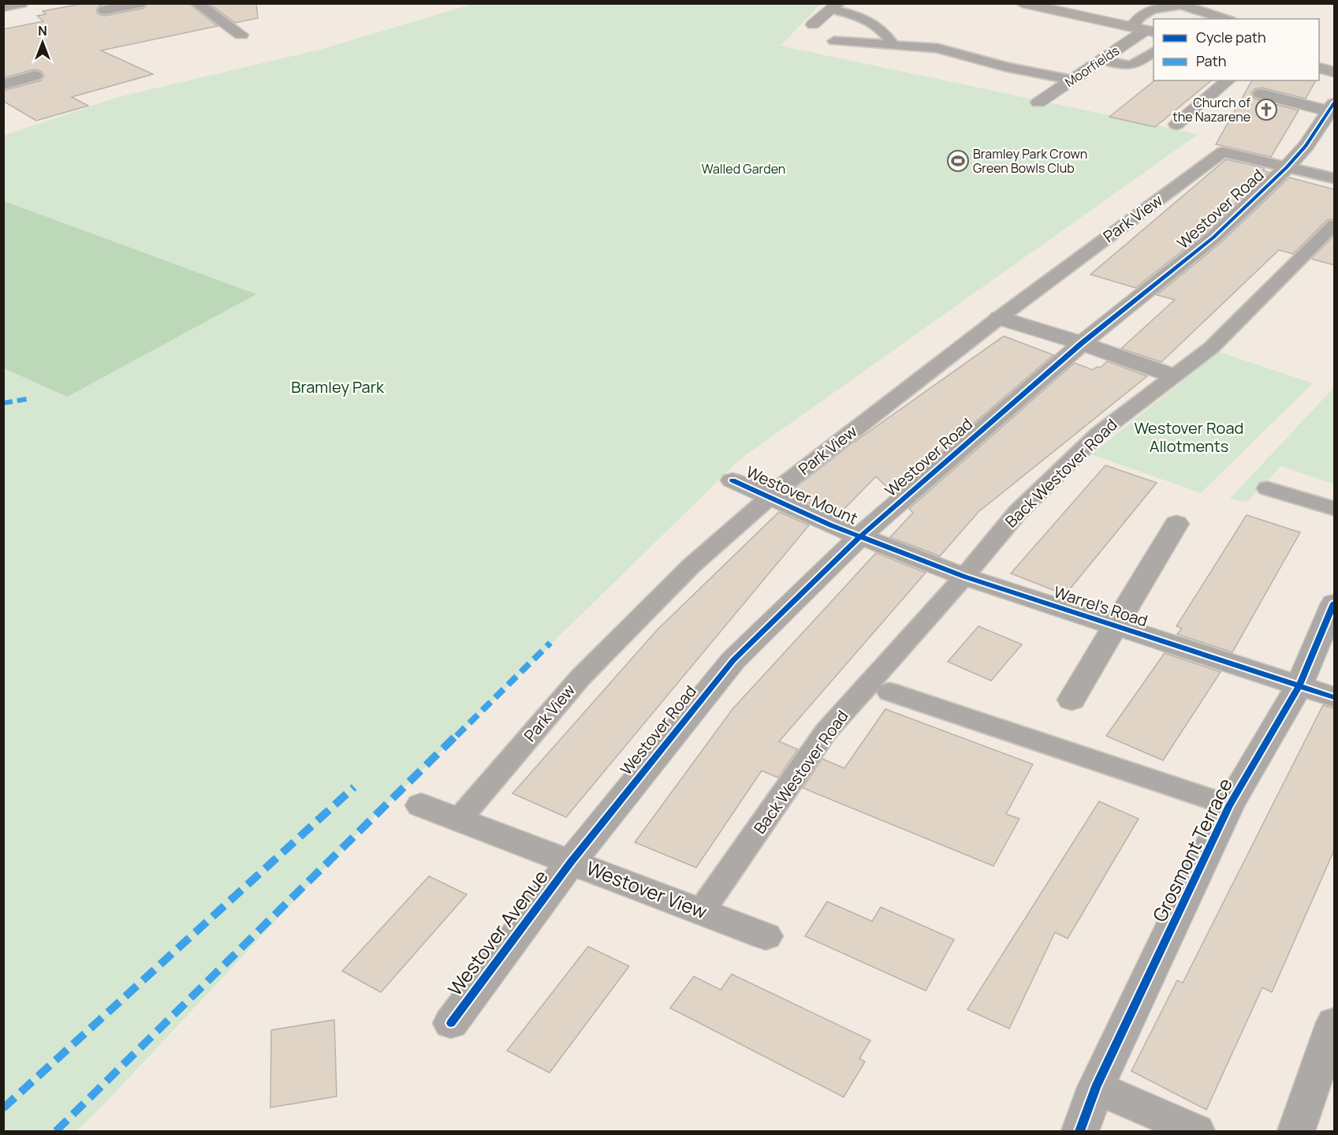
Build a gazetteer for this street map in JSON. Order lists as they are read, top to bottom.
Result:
{
  "streets": {
    "street": [
      "Moorfields",
      "Westover Road",
      "Westover Mount",
      "Warrel's Road",
      "Grosmont Terrace",
      "Westover View",
      "Westover Avenue"
    ],
    "lane": ["Park View", "Back Westover Road"]
  },
  "crossings": [
    ["Westover Road", "Park View"],
    ["Westover Road", "Westover Mount"],
    ["Westover Road", "Warrel's Road"],
    ["Westover Road", "Westover View"],
    ["Westover Road", "Westover Avenue"],
    ["Park View", "Westover Mount"],
    ["Park View", "Westover View"],
    ["Back Westover Road", "Warrel's Road"],
    ["Back Westover Road", "Westover View"],
    ["Westover Mount", "Warrel's Road"],
    ["Warrel's Road", "Grosmont Terrace"],
    ["Westover View", "Westover Avenue"]
  ],
  "parks": ["Walled Garden", "Bramley Park", "Westover Road Allotments"],
  "places": {
    "church": ["Church of the Nazarene"],
    "sports": ["Bramley Park Crown Green Bowls Club"]
  },
  "legend": ["Cycle path", "Path"],
  "north": "top"
}
